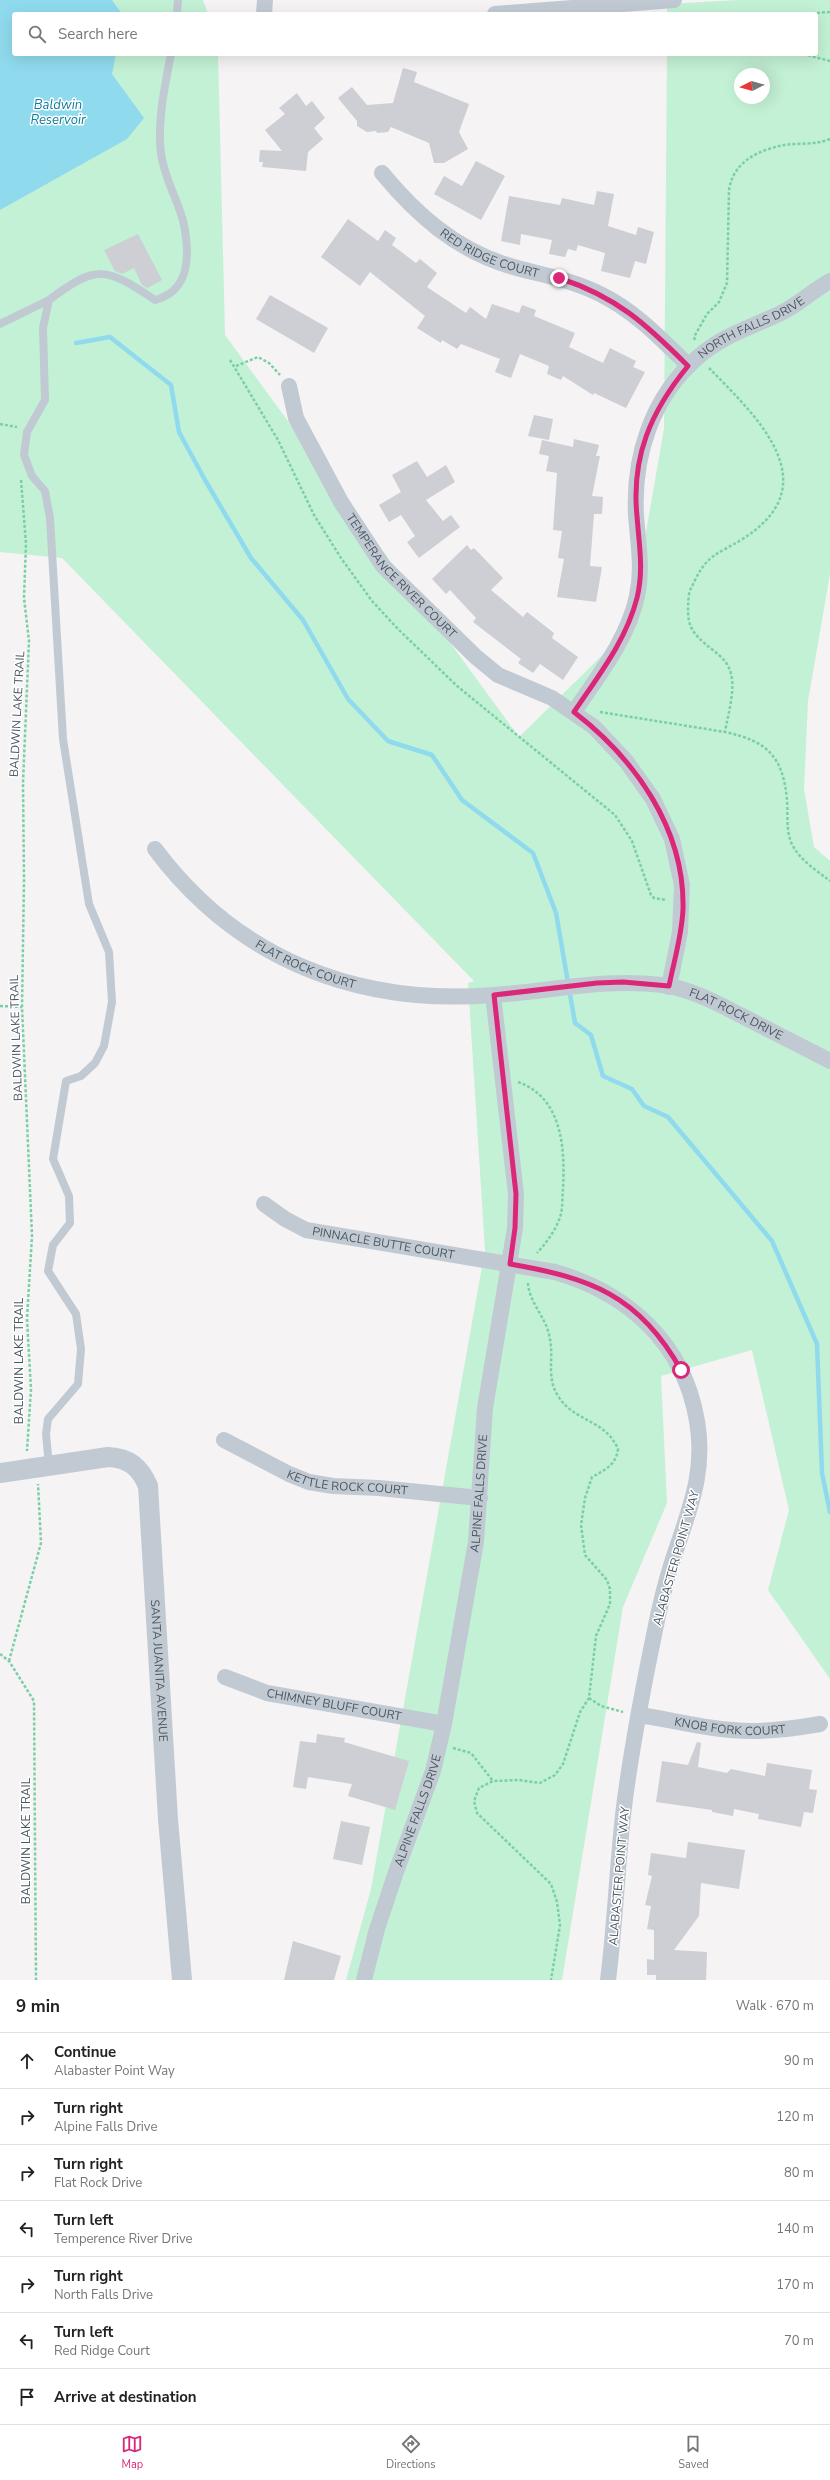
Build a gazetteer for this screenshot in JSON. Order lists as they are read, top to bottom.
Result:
{
  "streets": {
    "street": [
      "RED RIDGE COURT",
      "NORTH FALLS DRIVE",
      "TEMPERANCE RIVER COURT",
      "FLAT ROCK COURT",
      "FLAT ROCK DRIVE",
      "PINNACLE BUTTE COURT",
      "KETTLE ROCK COURT",
      "ALPINE FALLS DRIVE",
      "ALABASTER POINT WAY",
      "SANTA JUANITA AVENUE",
      "CHIMNEY BLUFF COURT",
      "KNOB FORK COURT"
    ],
    "path": ["BALDWIN LAKE TRAIL"]
  },
  "crossings": [
    ["RED RIDGE COURT", "NORTH FALLS DRIVE"],
    ["NORTH FALLS DRIVE", "TEMPERANCE RIVER COURT"],
    ["TEMPERANCE RIVER COURT", "FLAT ROCK DRIVE"],
    ["BALDWIN LAKE TRAIL", "SANTA JUANITA AVENUE"],
    ["FLAT ROCK COURT", "FLAT ROCK DRIVE"],
    ["FLAT ROCK COURT", "ALPINE FALLS DRIVE"],
    ["FLAT ROCK DRIVE", "ALPINE FALLS DRIVE"],
    ["PINNACLE BUTTE COURT", "ALPINE FALLS DRIVE"],
    ["PINNACLE BUTTE COURT", "ALABASTER POINT WAY"],
    ["KETTLE ROCK COURT", "ALPINE FALLS DRIVE"],
    ["ALPINE FALLS DRIVE", "ALABASTER POINT WAY"],
    ["ALPINE FALLS DRIVE", "CHIMNEY BLUFF COURT"],
    ["ALABASTER POINT WAY", "KNOB FORK COURT"]
  ],
  "water": ["Baldwin Reservoir"],
  "north": "left",
  "page": {
    "search": "Search here",
    "heading": ["9 min", "Walk · 670 m"],
    "list": [
      ["Continue", "Alabaster Point Way", "90 m"],
      ["Turn right", "Alpine Falls Drive", "120 m"],
      ["Turn right", "Flat Rock Drive", "80 m"],
      ["Turn left", "Temperence River Drive", "140 m"],
      ["Turn right", "North Falls Drive", "170 m"],
      ["Turn left", "Red Ridge Court", "70 m"],
      "Arrive at destination"
    ],
    "nav": ["Map", "Directions", "Saved"]
  }
}
